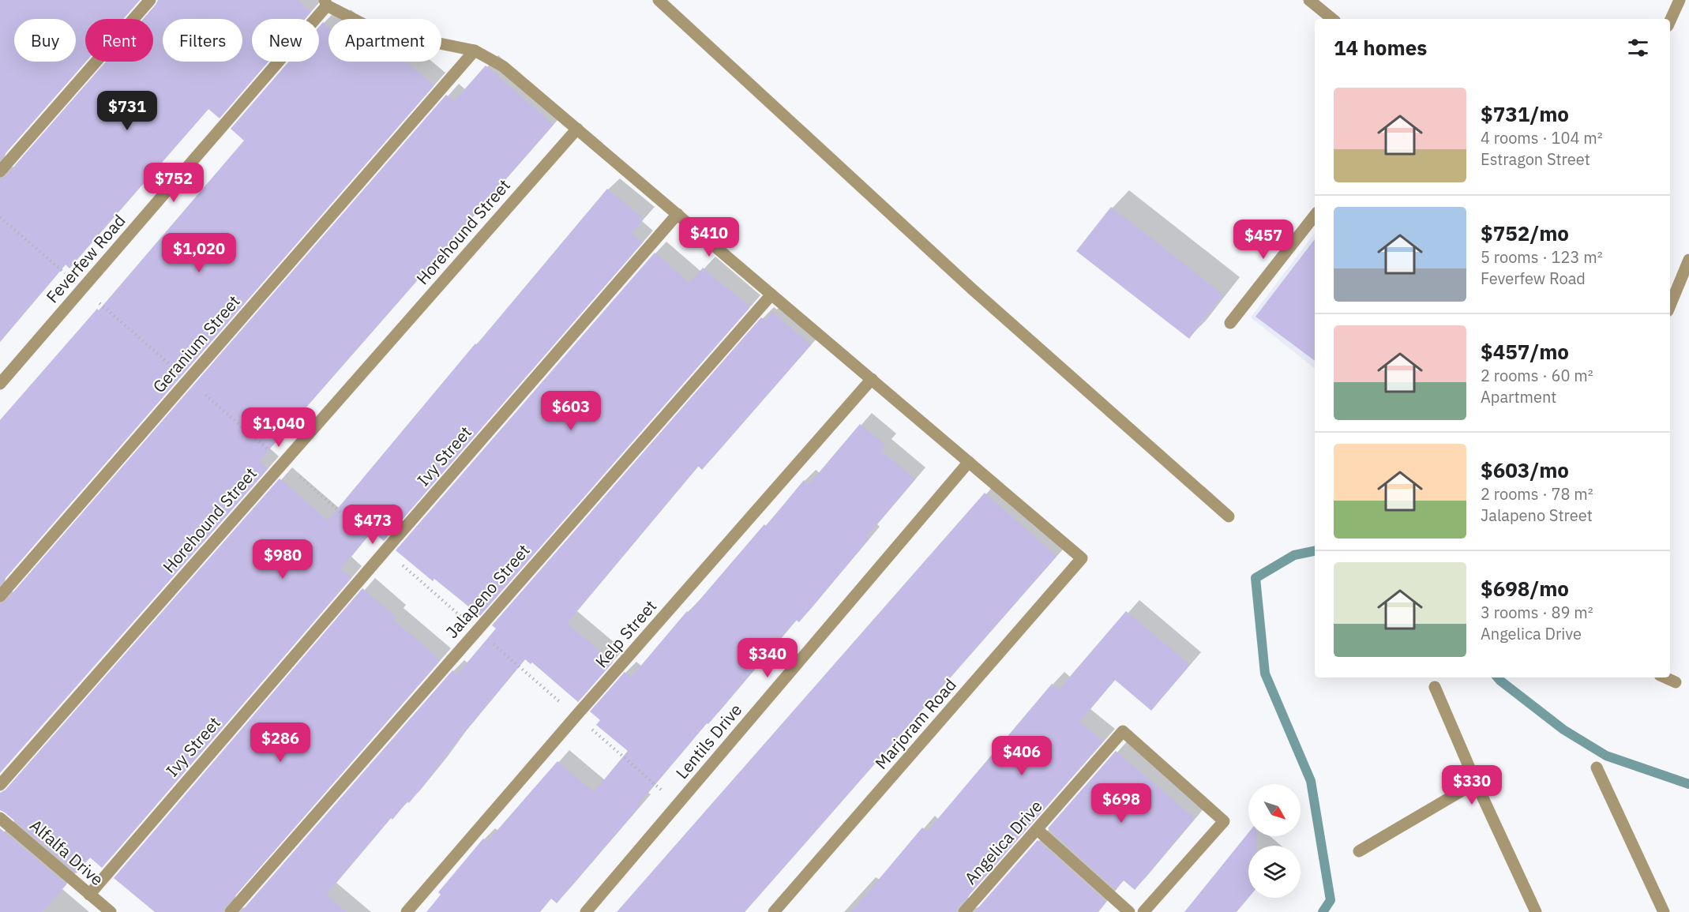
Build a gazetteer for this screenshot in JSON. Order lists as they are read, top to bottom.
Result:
{
  "streets": {
    "street": [
      "Horehound Street",
      "Feverfew Road",
      "Geranium Street",
      "Ivy Street",
      "Jalapeno Street",
      "Kelp Street",
      "Marjoram Road",
      "Lentils Drive",
      "Angelica Drive",
      "Alfalfa Drive"
    ]
  },
  "crossings": [
    ["Ivy Street", "Alfalfa Drive"],
    ["Marjoram Road", "Lentils Drive"]
  ],
  "north": "bottom right",
  "page": {
    "chip": [
      "Buy",
      "Rent",
      "Filters",
      "New",
      "Apartment"
    ],
    "heading": "14 homes",
    "list": [
      {
        "name": "$731/mo",
        "note": "4 rooms · 104 m² · Estragon Street"
      },
      {
        "name": "$752/mo",
        "note": "5 rooms · 123 m² · Feverfew Road"
      },
      {
        "name": "$457/mo",
        "note": "2 rooms · 60 m² · Apartment"
      },
      {
        "name": "$603/mo",
        "note": "2 rooms · 78 m² · Jalapeno Street"
      },
      {
        "name": "$698/mo",
        "note": "3 rooms · 89 m² · Angelica Drive"
      }
    ],
    "price": [
      "$731",
      "$752",
      "$410",
      "$457",
      "$1,020",
      "$603",
      "$1,040",
      "$473",
      "$980",
      "$340",
      "$286",
      "$406",
      "$330",
      "$698"
    ]
  }
}
